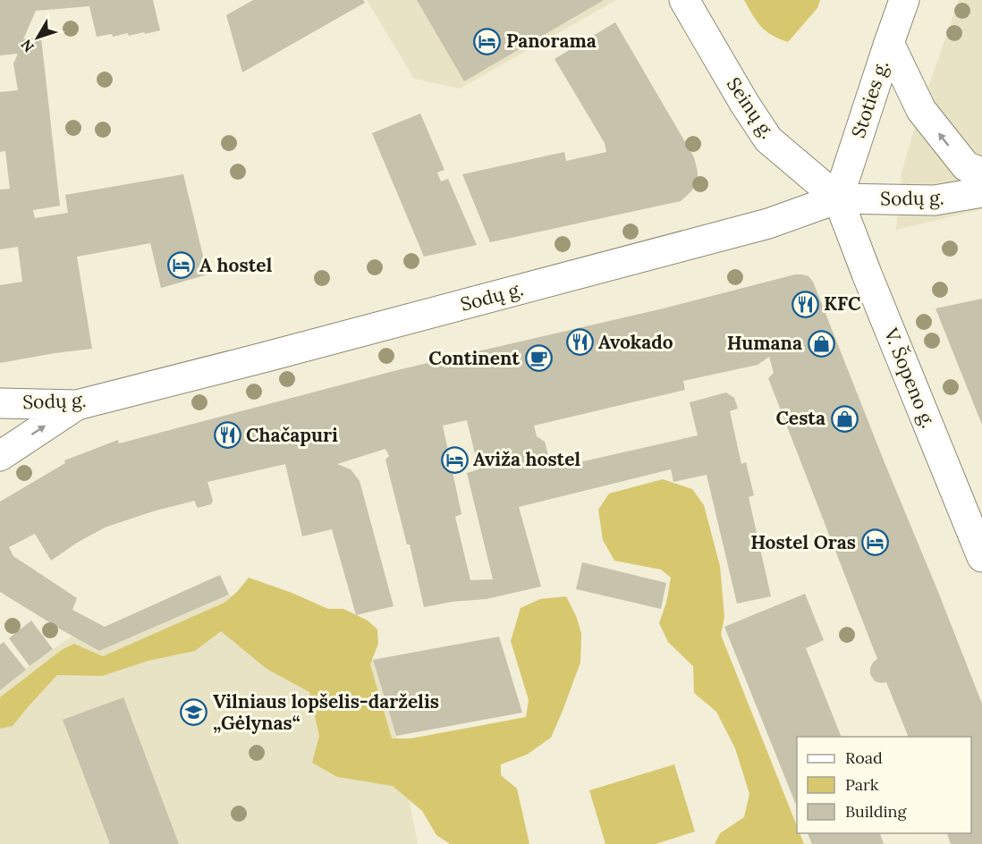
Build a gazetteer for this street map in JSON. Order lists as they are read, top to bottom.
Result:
{
  "streets": {
    "main road": [
      "Stoties g.",
      "Seinų g.",
      "Sodų g.",
      "V. Šopeno g."
    ]
  },
  "crossings": [
    ["Stoties g.", "Seinų g."],
    ["Stoties g.", "Sodų g."],
    ["Stoties g.", "V. Šopeno g."],
    ["Seinų g.", "Sodų g."],
    ["Seinų g.", "V. Šopeno g."],
    ["Sodų g.", "V. Šopeno g."]
  ],
  "places": {
    "hotel": [
      "Panorama",
      "A hostel",
      "Aviža hostel",
      "Hostel Oras"
    ],
    "restaurant": ["KFC", "Avokado", "Chačapuri"],
    "shop": ["Humana", "Cesta"],
    "cafe": ["Continent"],
    "school or university": ["Vilniaus lopšelis-darželis „Gėlynas“"]
  },
  "legend": ["Road", "Park", "Building"],
  "north": "bottom left"
}
